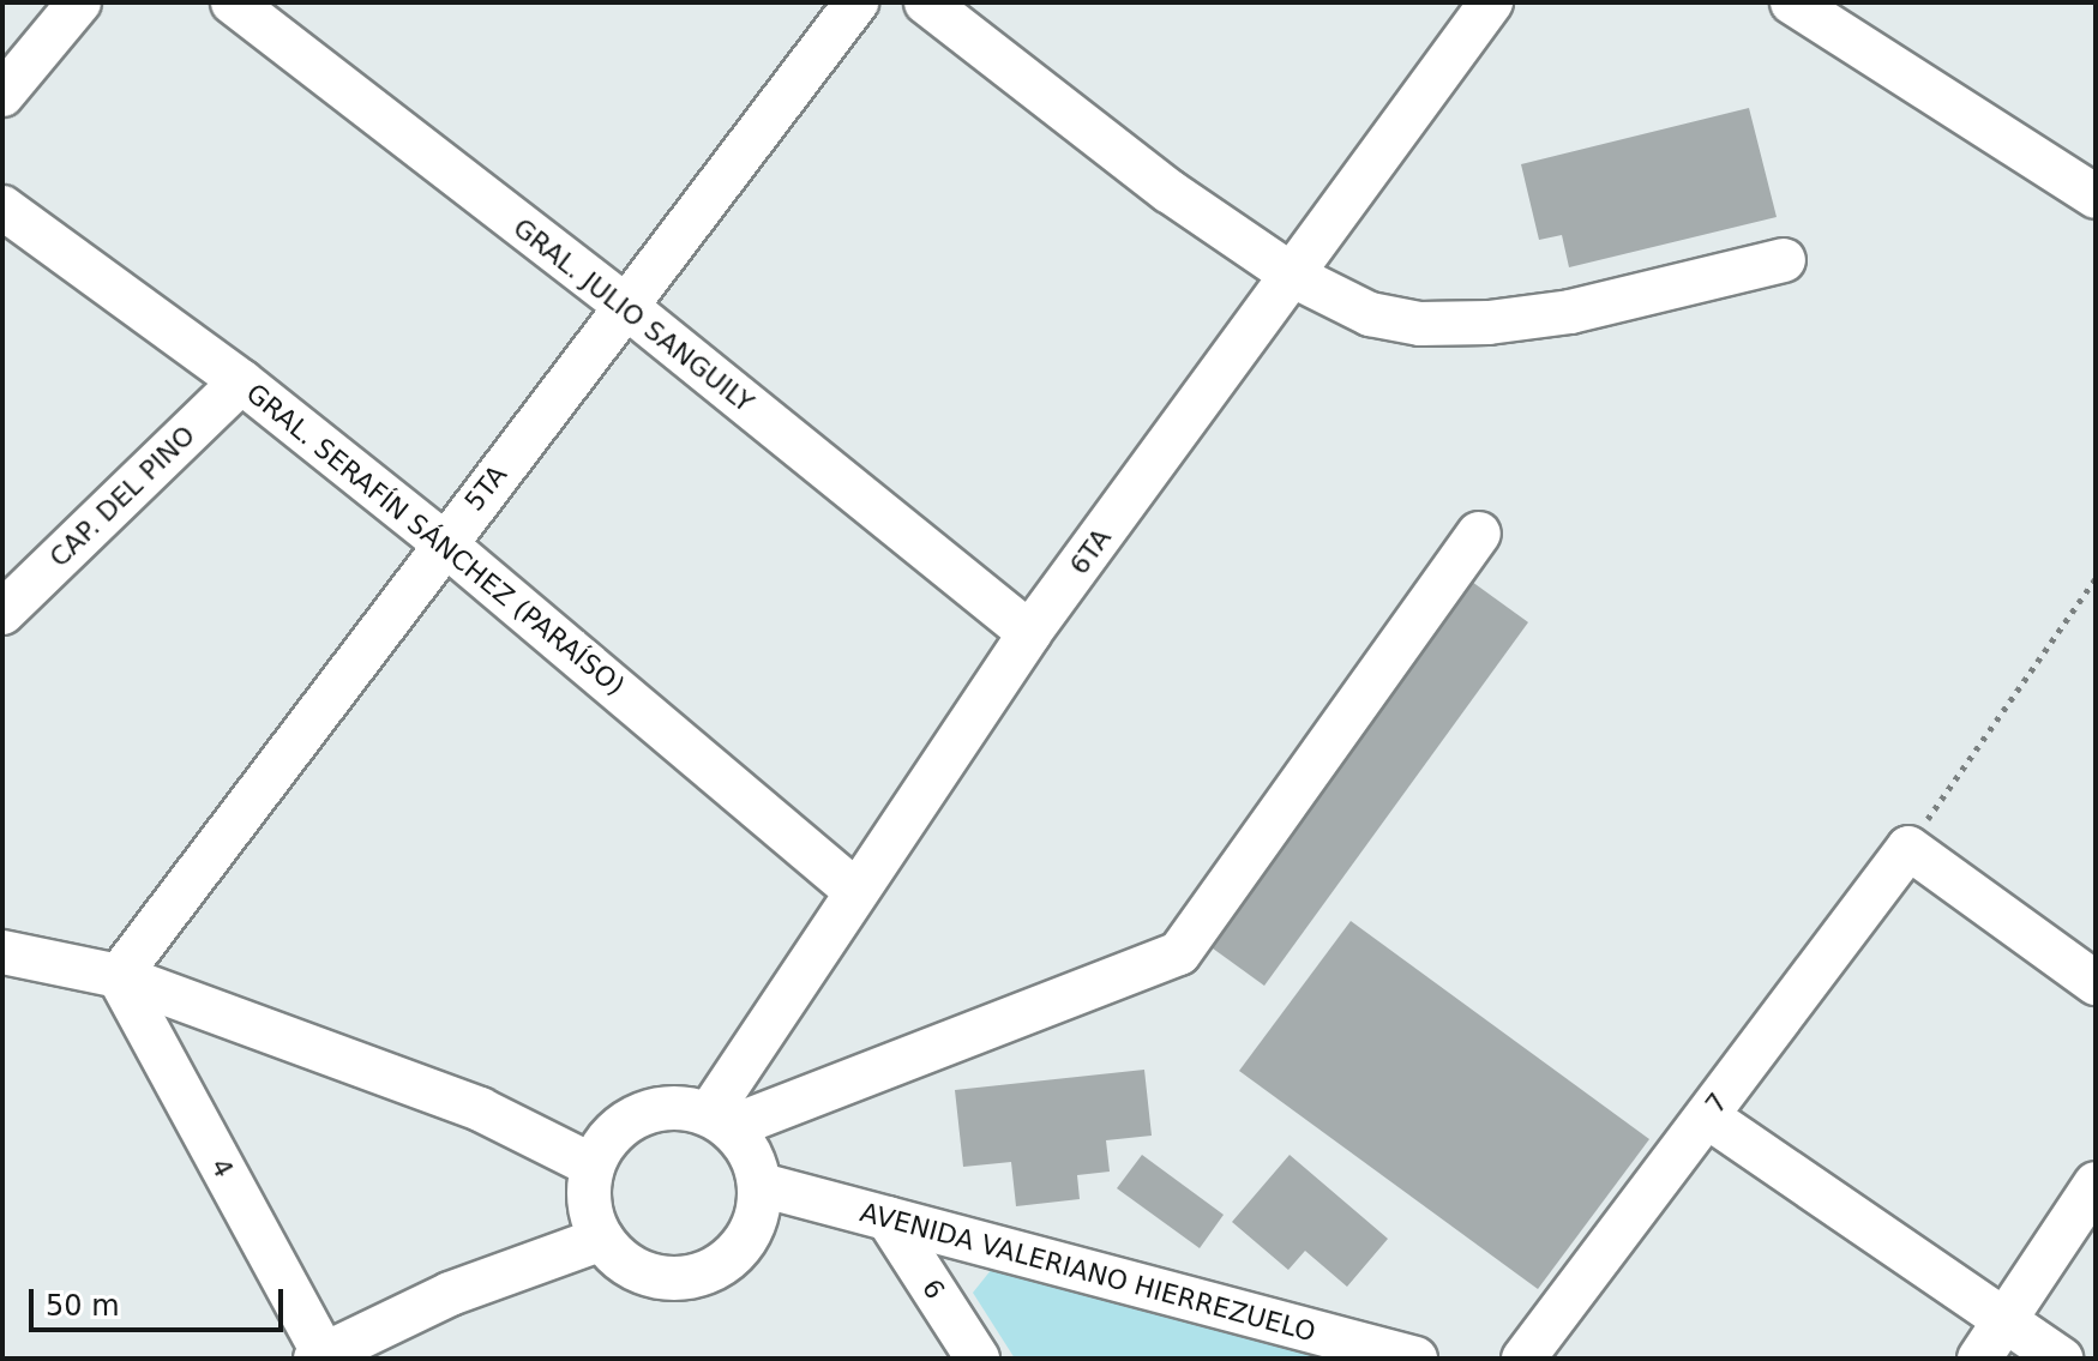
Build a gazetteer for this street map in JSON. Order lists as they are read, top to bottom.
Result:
{
  "streets": {
    "street": [
      "GRAL. JULIO SANGUILY",
      "5TA",
      "CAP. DEL PINO",
      "GRAL. SERAFÍN SÁNCHEZ (PARAÍSO)",
      "6TA",
      "7",
      "4",
      "AVENIDA VALERIANO HIERREZUELO",
      "6"
    ]
  },
  "crossings": [
    ["GRAL. JULIO SANGUILY", "5TA"],
    ["GRAL. JULIO SANGUILY", "6TA"],
    ["5TA", "GRAL. SERAFÍN SÁNCHEZ (PARAÍSO)"],
    ["5TA", "4"],
    ["CAP. DEL PINO", "GRAL. SERAFÍN SÁNCHEZ (PARAÍSO)"],
    ["GRAL. SERAFÍN SÁNCHEZ (PARAÍSO)", "6TA"],
    ["6TA", "AVENIDA VALERIANO HIERREZUELO"],
    ["AVENIDA VALERIANO HIERREZUELO", "6"]
  ],
  "scale_bar": "50 m"
}
